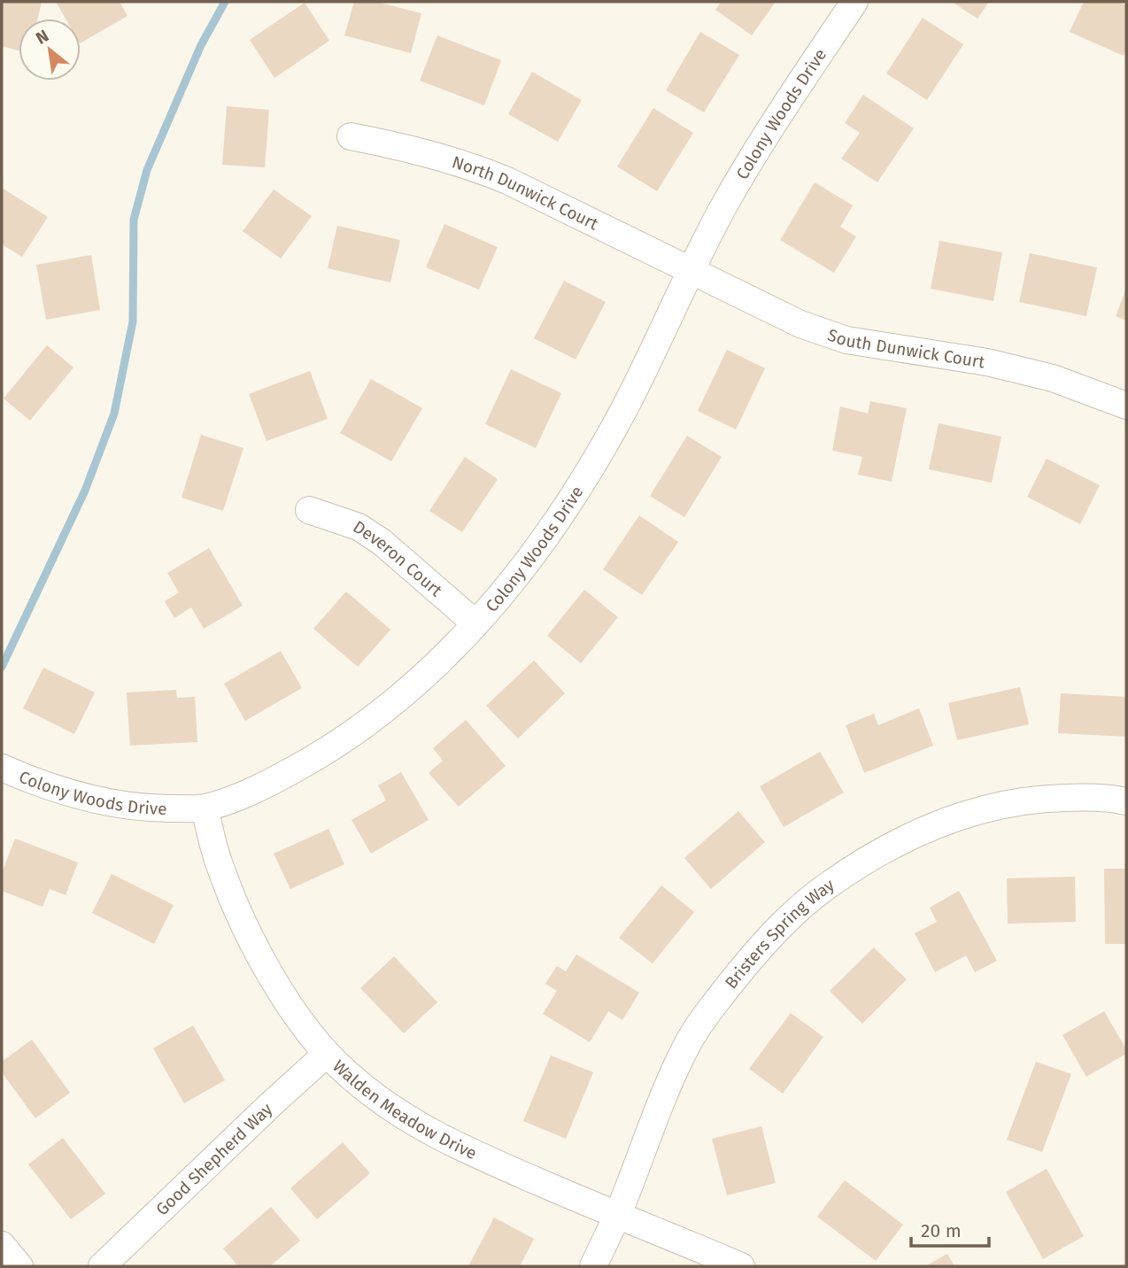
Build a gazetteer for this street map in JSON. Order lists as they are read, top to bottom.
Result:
{
  "streets": {
    "street": [
      "Colony Woods Drive",
      "North Dunwick Court",
      "South Dunwick Court",
      "Deveron Court",
      "Bristers Spring Way",
      "Walden Meadow Drive",
      "Good Shepherd Way"
    ]
  },
  "crossings": [
    ["Colony Woods Drive", "North Dunwick Court"],
    ["Colony Woods Drive", "South Dunwick Court"],
    ["Colony Woods Drive", "Deveron Court"],
    ["Colony Woods Drive", "Walden Meadow Drive"],
    ["North Dunwick Court", "South Dunwick Court"],
    ["Bristers Spring Way", "Walden Meadow Drive"],
    ["Walden Meadow Drive", "Good Shepherd Way"]
  ],
  "scale_bar": "20 m",
  "north": "top left"
}
